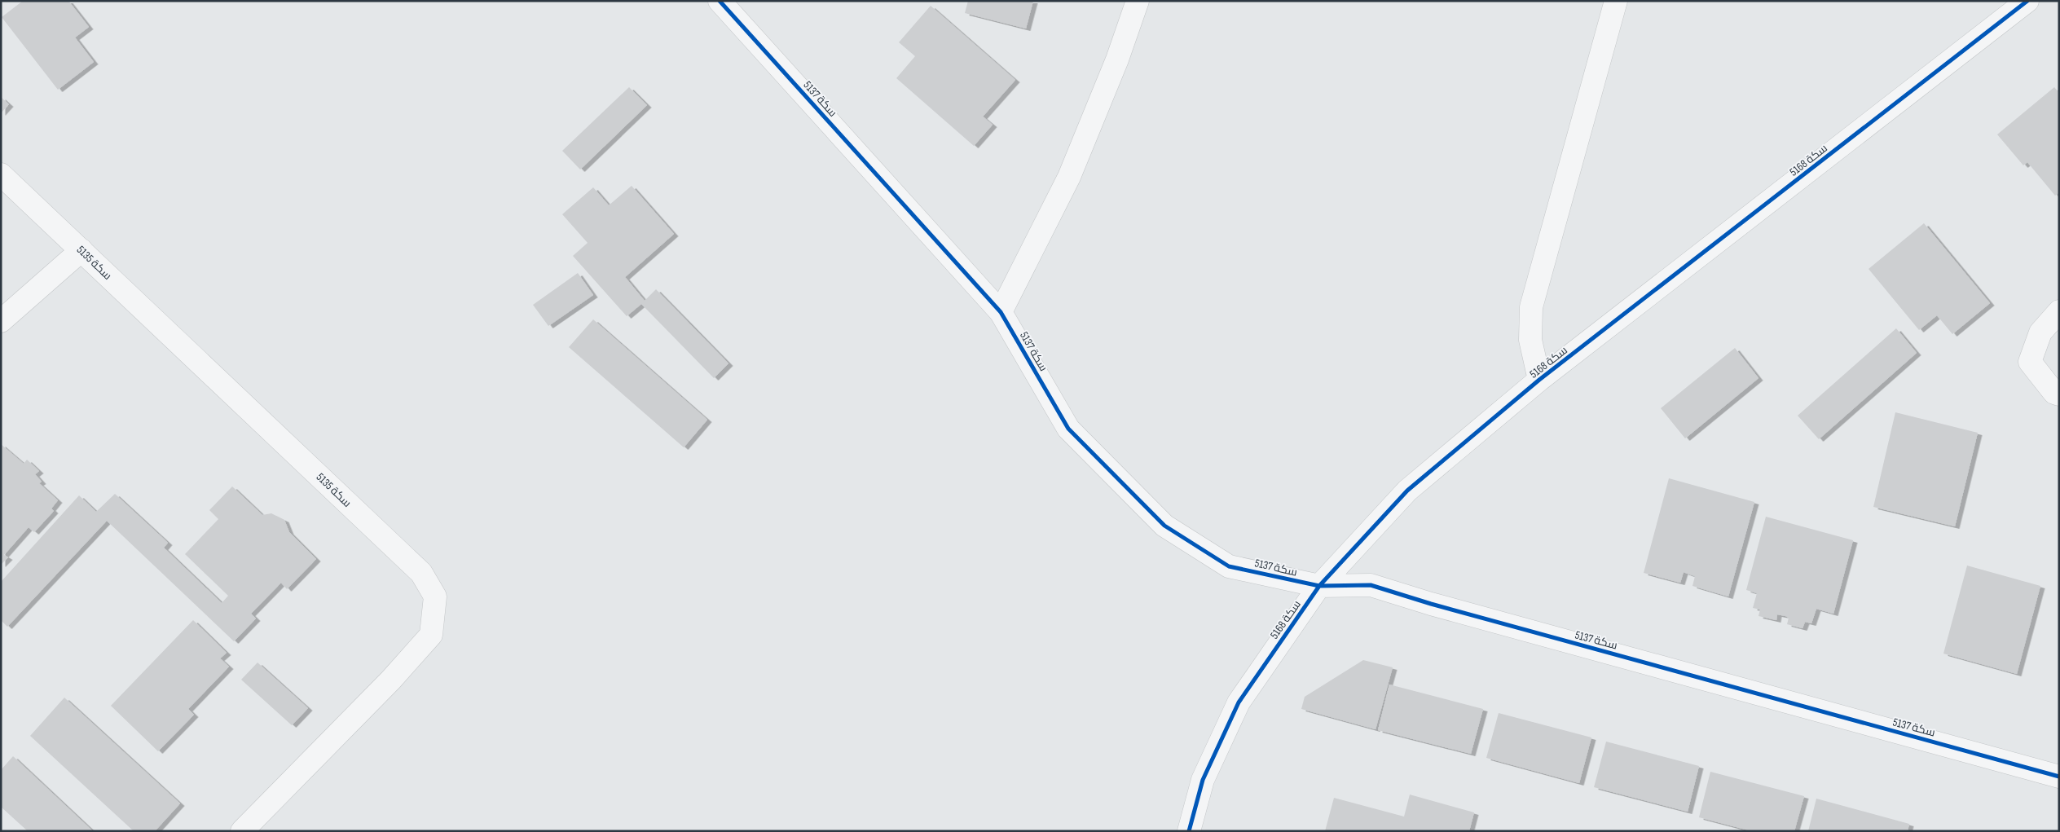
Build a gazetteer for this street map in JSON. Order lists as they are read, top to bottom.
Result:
{
  "streets": {
    "street": ["سكة 5137", "سكة 5168", "سكة 5135"]
  },
  "crossings": [
    ["سكة 5137", "سكة 5168"]
  ]
}
